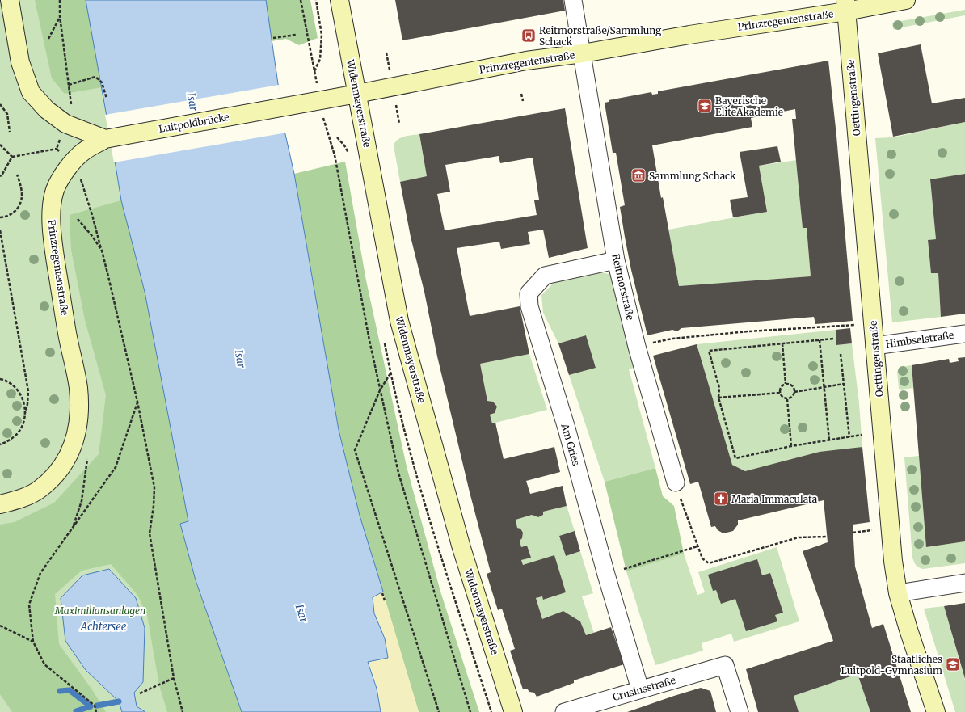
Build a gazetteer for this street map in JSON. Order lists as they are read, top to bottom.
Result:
{
  "streets": {
    "main road": [
      "Prinzregentenstraße",
      "Oettingenstraße",
      "Widenmayerstraße",
      "Luitpoldbrücke"
    ],
    "street": [
      "Reitmorstraße",
      "Himbselstraße",
      "Am Gries",
      "Crusiusstraße"
    ]
  },
  "crossings": [
    ["Prinzregentenstraße", "Oettingenstraße"],
    ["Prinzregentenstraße", "Widenmayerstraße"],
    ["Prinzregentenstraße", "Luitpoldbrücke"],
    ["Prinzregentenstraße", "Reitmorstraße"],
    ["Oettingenstraße", "Himbselstraße"],
    ["Reitmorstraße", "Am Gries"],
    ["Am Gries", "Crusiusstraße"]
  ],
  "water": ["Isar", "Achtersee"],
  "parks": ["Maximiliansanlagen"],
  "places": {
    "bus stop": ["Reitmorstraße/Sammlung Schack"],
    "school or university": ["Bayerische EliteAkademie", "Staatliches Luitpold-Gymnasium"],
    "museum": ["Sammlung Schack"],
    "church": ["Maria Immaculata"]
  }
}
